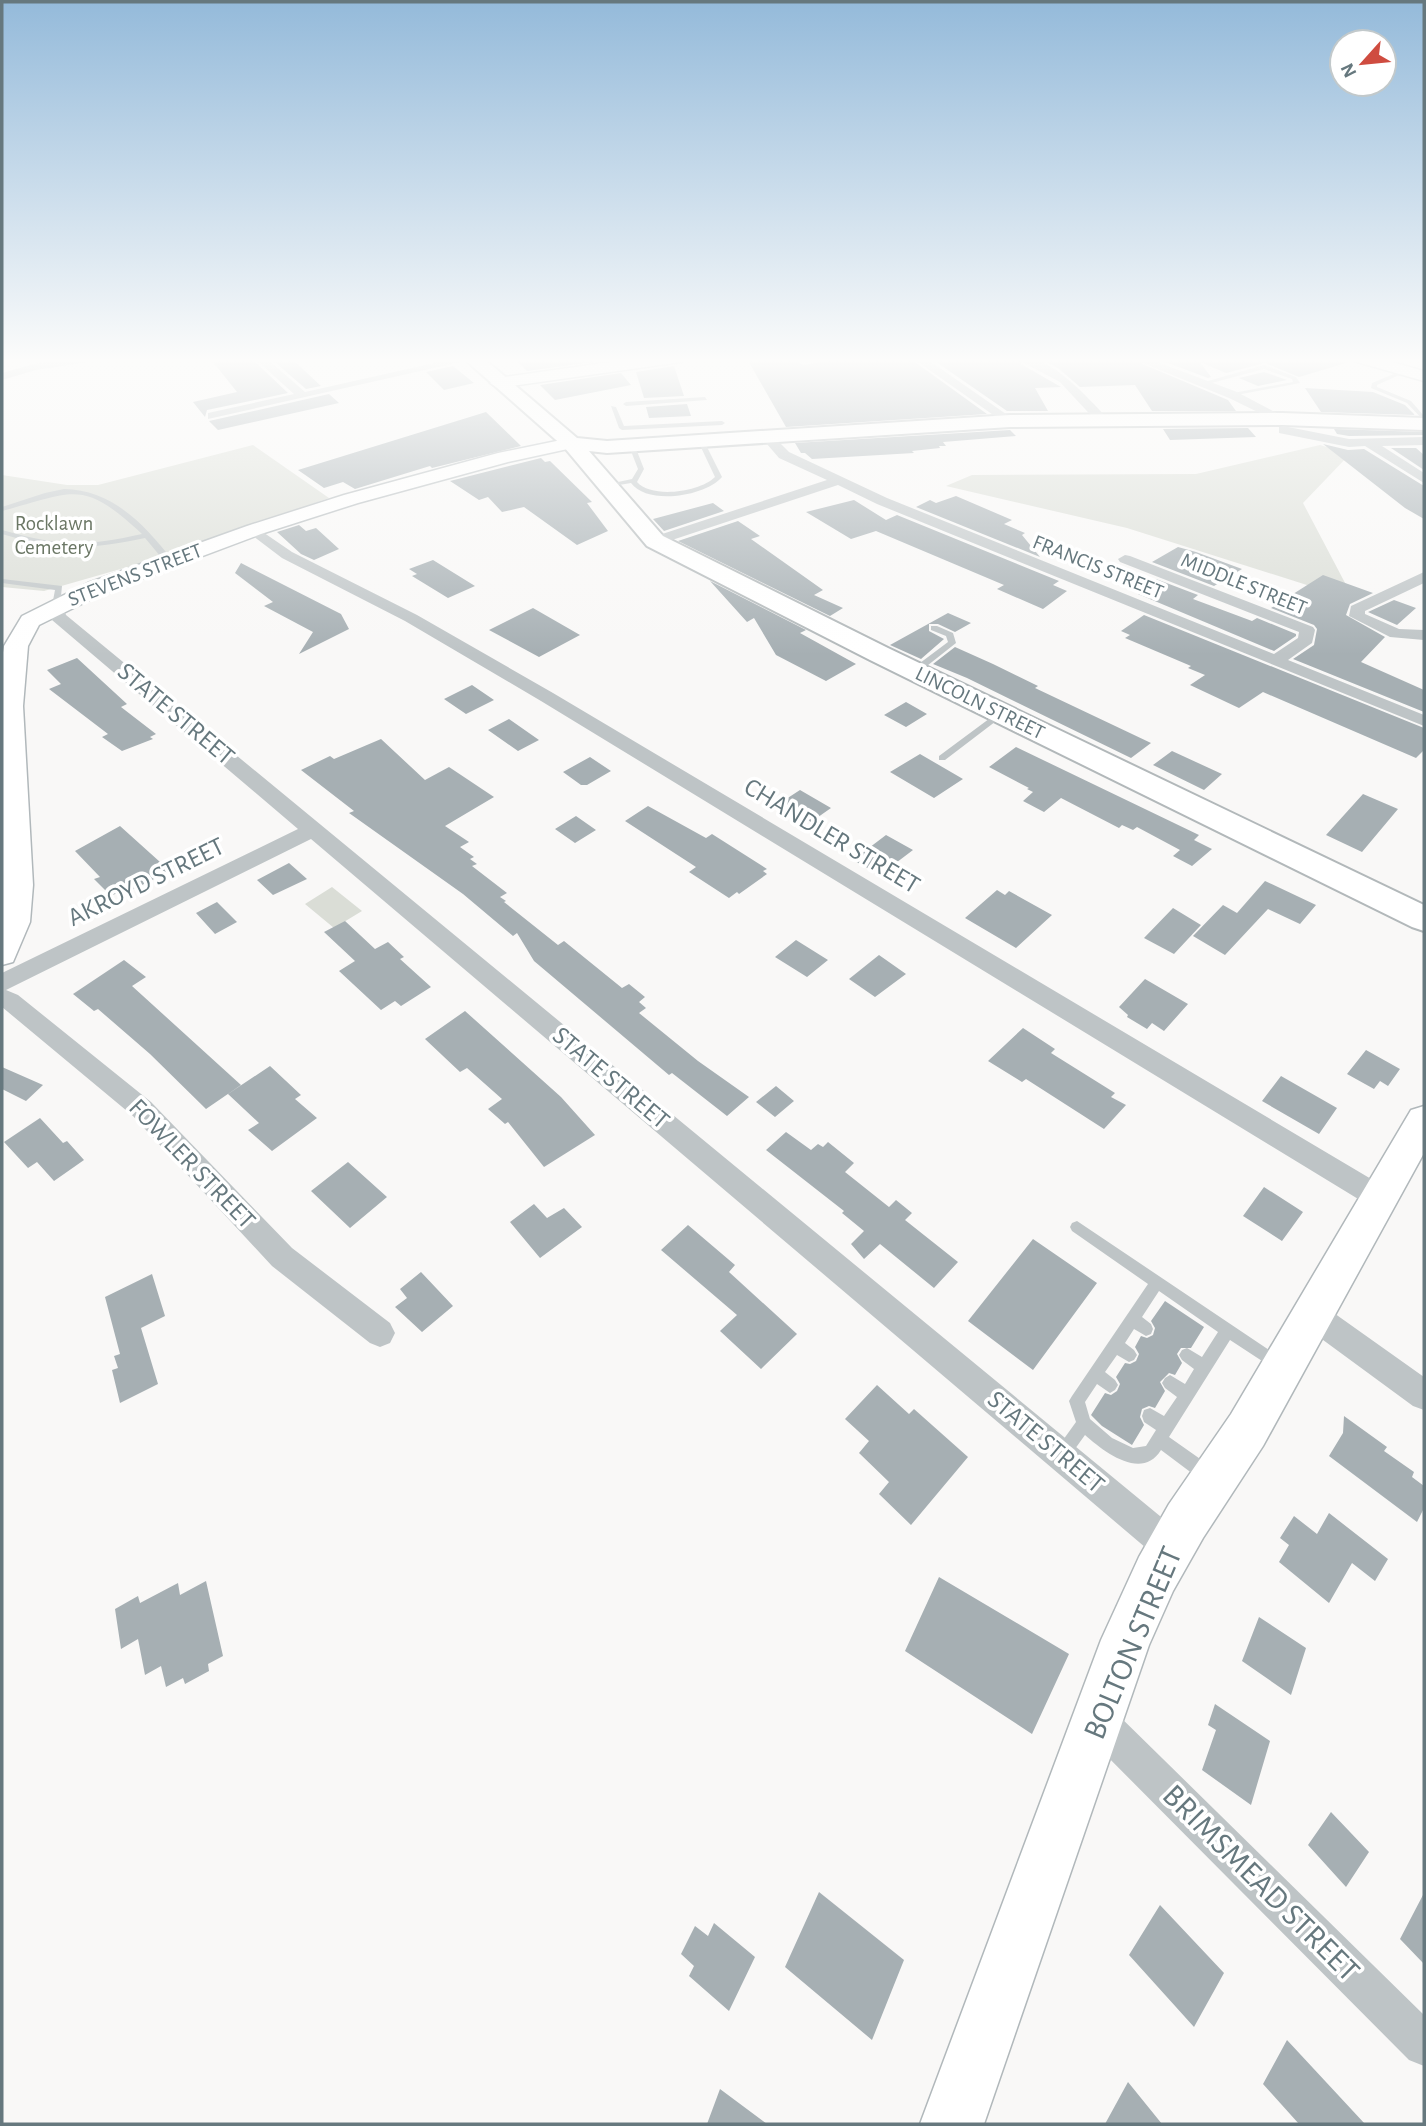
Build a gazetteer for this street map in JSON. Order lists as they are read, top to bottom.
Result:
{
  "streets": {
    "main road": ["LINCOLN STREET"],
    "street": [
      "FRANCIS STREET",
      "STEVENS STREET",
      "MIDDLE STREET",
      "STATE STREET",
      "CHANDLER STREET",
      "AKROYD STREET",
      "FOWLER STREET",
      "BOLTON STREET",
      "BRIMSMEAD STREET"
    ]
  },
  "crossings": [
    ["FRANCIS STREET", "MIDDLE STREET"],
    ["STEVENS STREET", "STATE STREET"],
    ["STEVENS STREET", "CHANDLER STREET"],
    ["STATE STREET", "AKROYD STREET"],
    ["STATE STREET", "BOLTON STREET"],
    ["CHANDLER STREET", "BOLTON STREET"],
    ["BOLTON STREET", "BRIMSMEAD STREET"]
  ],
  "parks": ["Rocklawn Cemetery"],
  "north": "bottom left"
}
